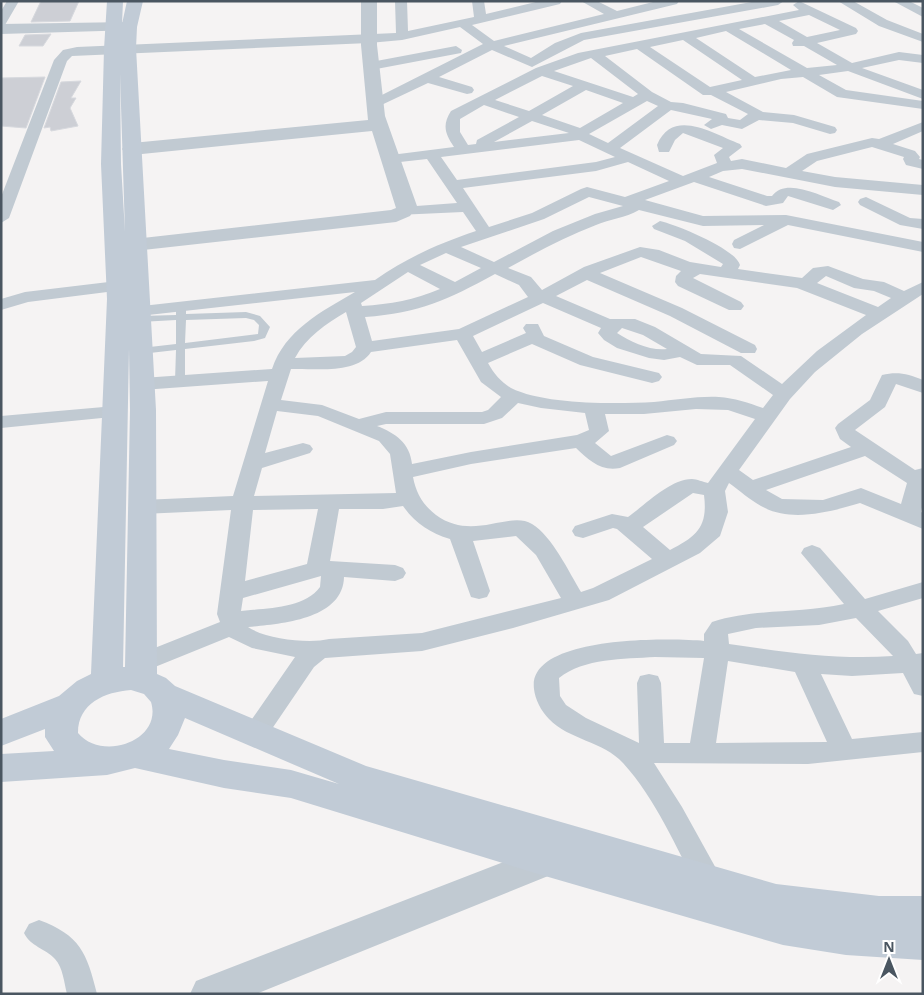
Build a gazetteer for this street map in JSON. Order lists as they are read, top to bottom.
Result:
{
  "north": "top"
}
